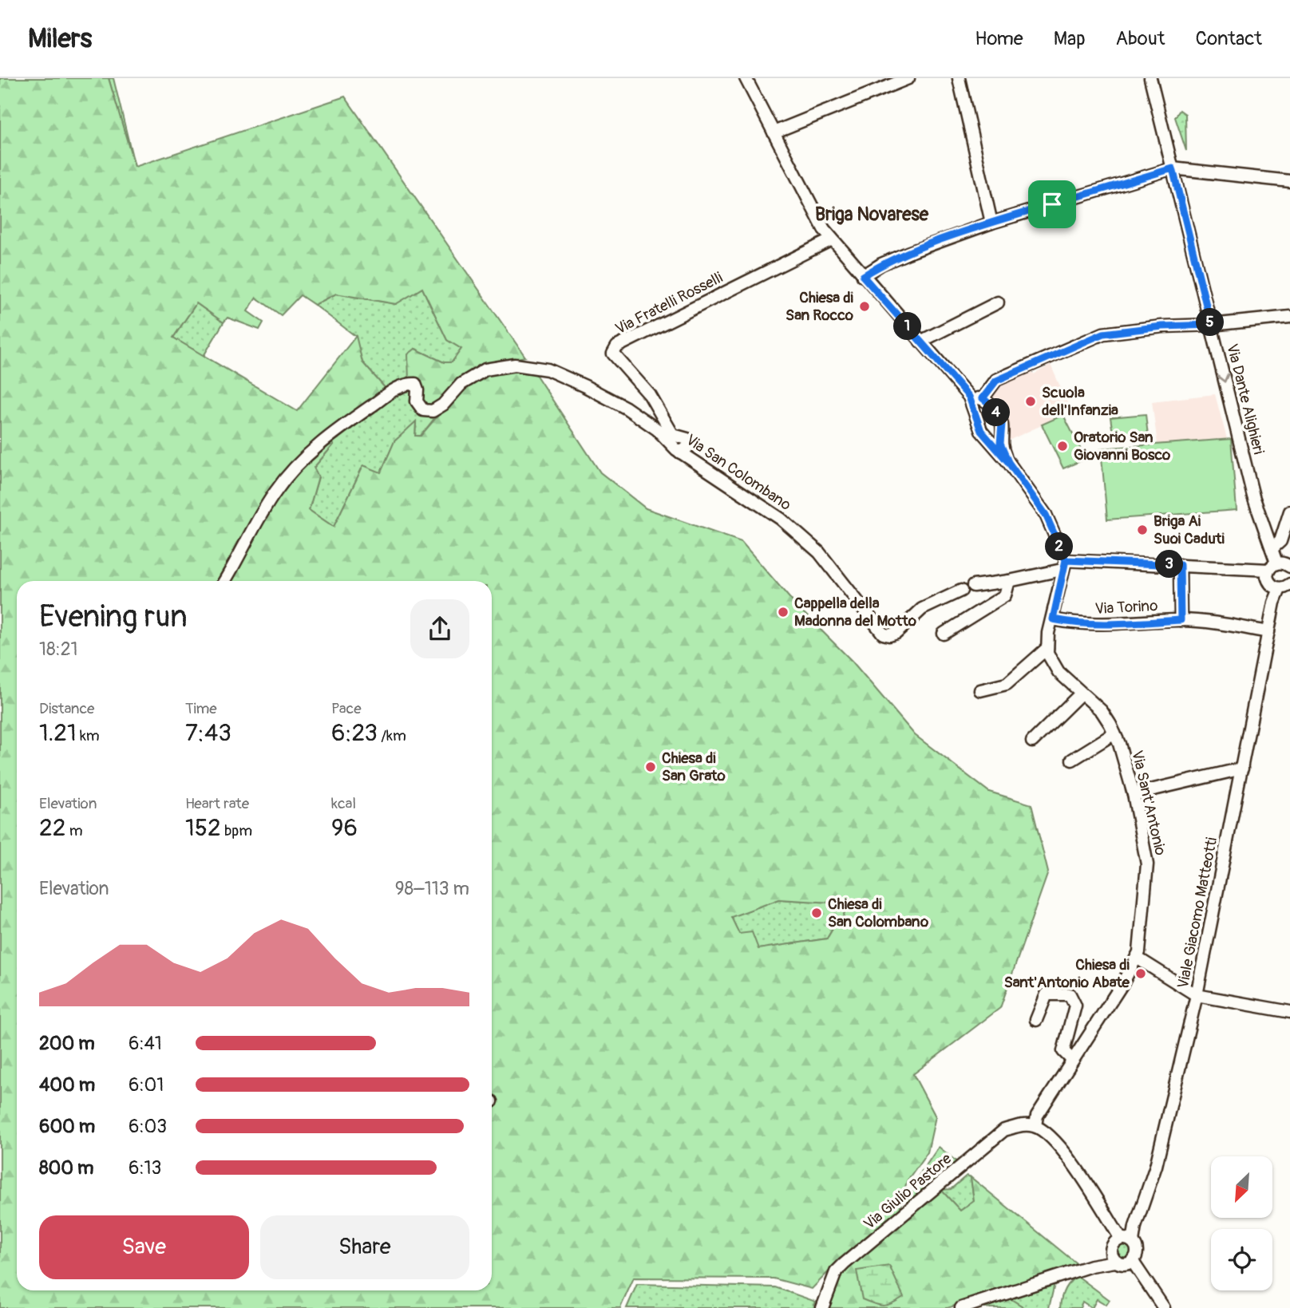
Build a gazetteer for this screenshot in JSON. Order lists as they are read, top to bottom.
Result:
{
  "streets": {
    "street": [
      "Via Fratelli Rosselli",
      "Via Dante Alighieri",
      "Via San Colombano",
      "Via Torino",
      "Via Sant'Antonio",
      "Viale Giacomo Matteotti",
      "Via Giulio Pastore"
    ]
  },
  "crossings": [
    ["Via Fratelli Rosselli", "Via San Colombano"],
    ["Via Dante Alighieri", "Viale Giacomo Matteotti"],
    ["Via Torino", "Viale Giacomo Matteotti"],
    ["Via Sant'Antonio", "Via Giulio Pastore"]
  ],
  "one_way": ["Via Dante Alighieri"],
  "districts": ["Briga Novarese"],
  "places": [
    "Chiesa di San Rocco",
    "Scuola dell'Infanzia",
    "Oratorio San Giovanni Bosco",
    "Briga Ai Suoi Caduti",
    "Cappella della Madonna del Motto",
    "Chiesa di San Grato",
    "Chiesa di San Colombano",
    "Chiesa di Sant'Antonio Abate"
  ],
  "north": "bottom left",
  "page": {
    "header": "Milers",
    "nav": [
      "Home",
      "Map",
      "About",
      "Contact"
    ],
    "pins": [
      "5",
      "1",
      "4",
      "2",
      "3"
    ],
    "heading": ["Evening run", "18:21"],
    "stats": [
      ["Distance", "1.21 km"],
      ["Time", "7:43"],
      ["Pace", "6:23 /km"],
      ["Elevation", "22 m"],
      ["Heart rate", "152 bpm"],
      ["kcal", "96"]
    ],
    "chart": ["Elevation", "98–113 m"],
    "list": [
      {
        "name": "200 m",
        "note": "6:41"
      },
      {
        "name": "400 m",
        "note": "6:01"
      },
      {
        "name": "600 m",
        "note": "6:03"
      },
      {
        "name": "800 m",
        "note": "6:13"
      }
    ],
    "buttons": ["Save", "Share"]
  }
}
